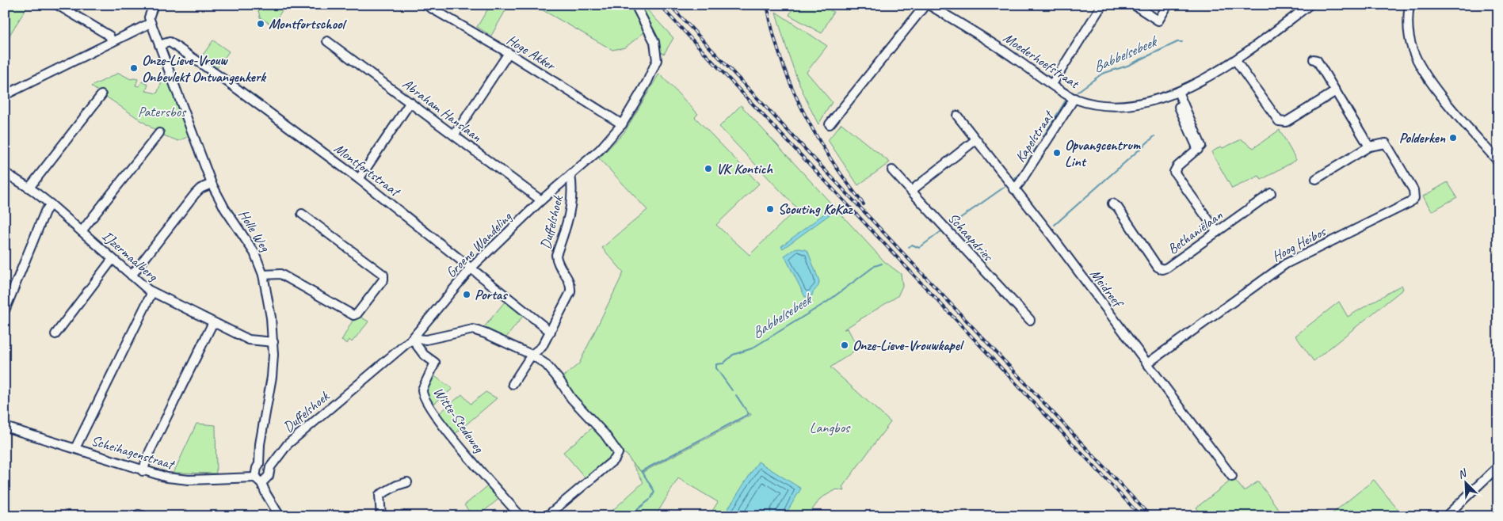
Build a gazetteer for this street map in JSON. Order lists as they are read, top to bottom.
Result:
{
  "streets": {
    "street": [
      "Hoge Akker",
      "Moederhoefstraat",
      "Abraham Hanslaan",
      "Kapelstraat",
      "Montfortstraat",
      "Duffelshoek",
      "Holle Weg",
      "Bethaniëlaan",
      "Schaapdries",
      "Hoog Heibos",
      "Groene Wandeling",
      "IJzermaalberg",
      "Meidreef",
      "Witte-Stedeweg",
      "Scheihagenstraat"
    ]
  },
  "crossings": [
    ["Moederhoefstraat", "Kapelstraat"],
    ["Abraham Hanslaan", "Groene Wandeling"],
    ["Kapelstraat", "Meidreef"],
    ["Montfortstraat", "Duffelshoek"],
    ["Montfortstraat", "Holle Weg"],
    ["Montfortstraat", "Groene Wandeling"],
    ["Duffelshoek", "Groene Wandeling"],
    ["Duffelshoek", "Witte-Stedeweg"],
    ["Duffelshoek", "Scheihagenstraat"],
    ["Holle Weg", "IJzermaalberg"],
    ["Hoog Heibos", "Meidreef"],
    ["Groene Wandeling", "Witte-Stedeweg"]
  ],
  "water": ["Babbelsebeek"],
  "parks": ["Patersbos", "Langbos"],
  "places": [
    "Montfortschool",
    "Onze-Lieve-Vrouw Onbevlekt Ontvangenkerk",
    "Polderken",
    "Opvangcentrum Lint",
    "VK Kontich",
    "Scouting KoKaz",
    "Portas",
    "Onze-Lieve-Vrouwkapel"
  ],
  "north": "top left"
}
